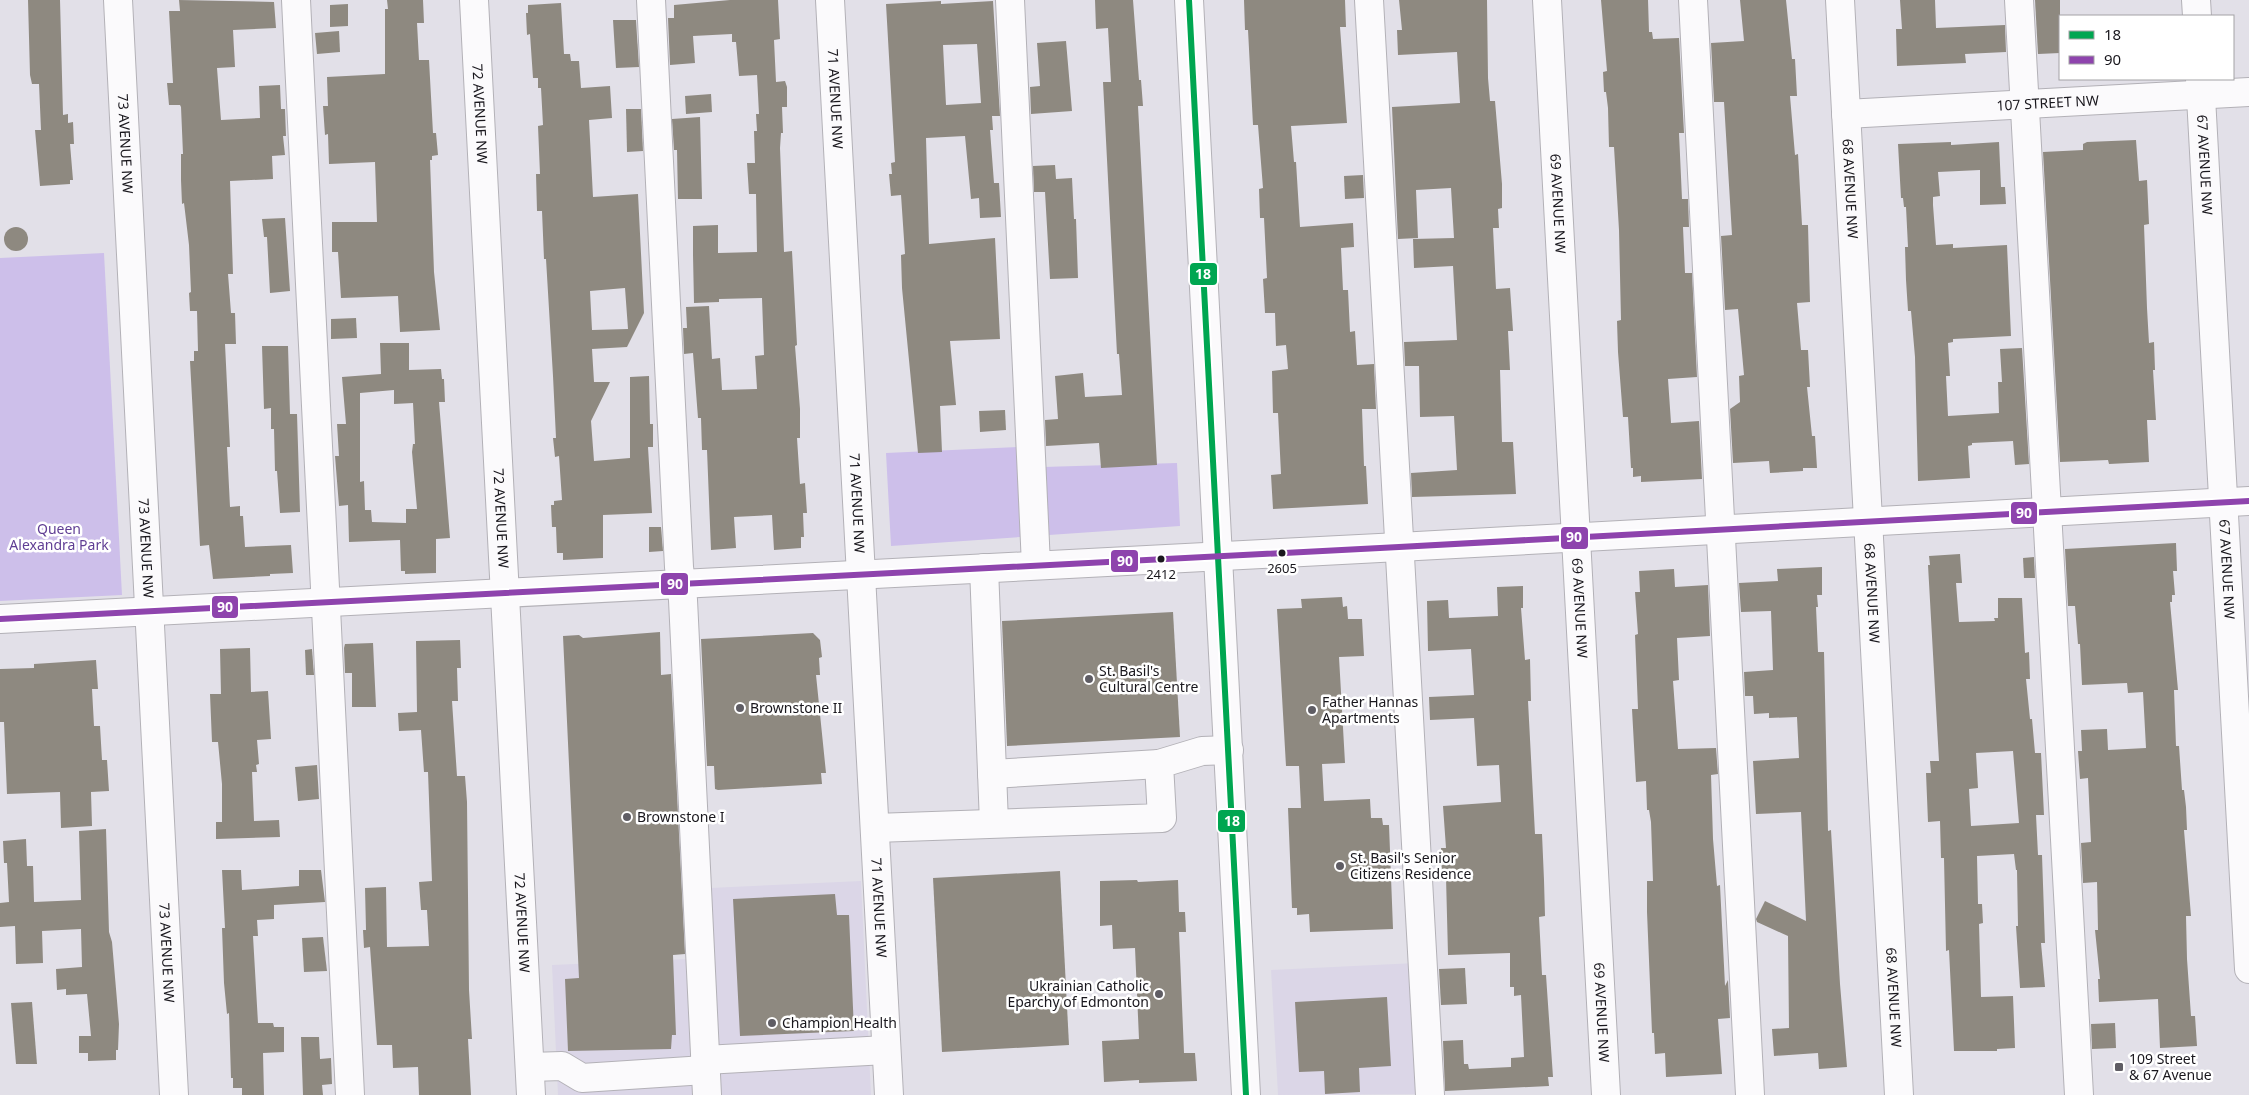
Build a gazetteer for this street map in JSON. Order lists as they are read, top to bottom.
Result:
{
  "streets": {
    "street": [
      "71 AVENUE NW",
      "107 STREET NW",
      "72 AVENUE NW",
      "73 AVENUE NW",
      "67 AVENUE NW",
      "68 AVENUE NW",
      "69 AVENUE NW"
    ]
  },
  "crossings": [
    ["107 STREET NW", "67 AVENUE NW"],
    ["107 STREET NW", "68 AVENUE NW"]
  ],
  "parks": ["Queen Alexandra Park"],
  "places": {
    "other": [
      "2605",
      "2412",
      "St. Basil's Cultural Centre",
      "Brownstone II",
      "Father Hannas Apartments",
      "Brownstone I",
      "St. Basil's Senior Citizens Residence",
      "Ukrainian Catholic Eparchy of Edmonton",
      "Champion Health"
    ],
    "transit": ["109 Street & 67 Avenue"]
  },
  "lines": ["transit line 18", "transit line 90"],
  "legend": ["18", "90"]
}
